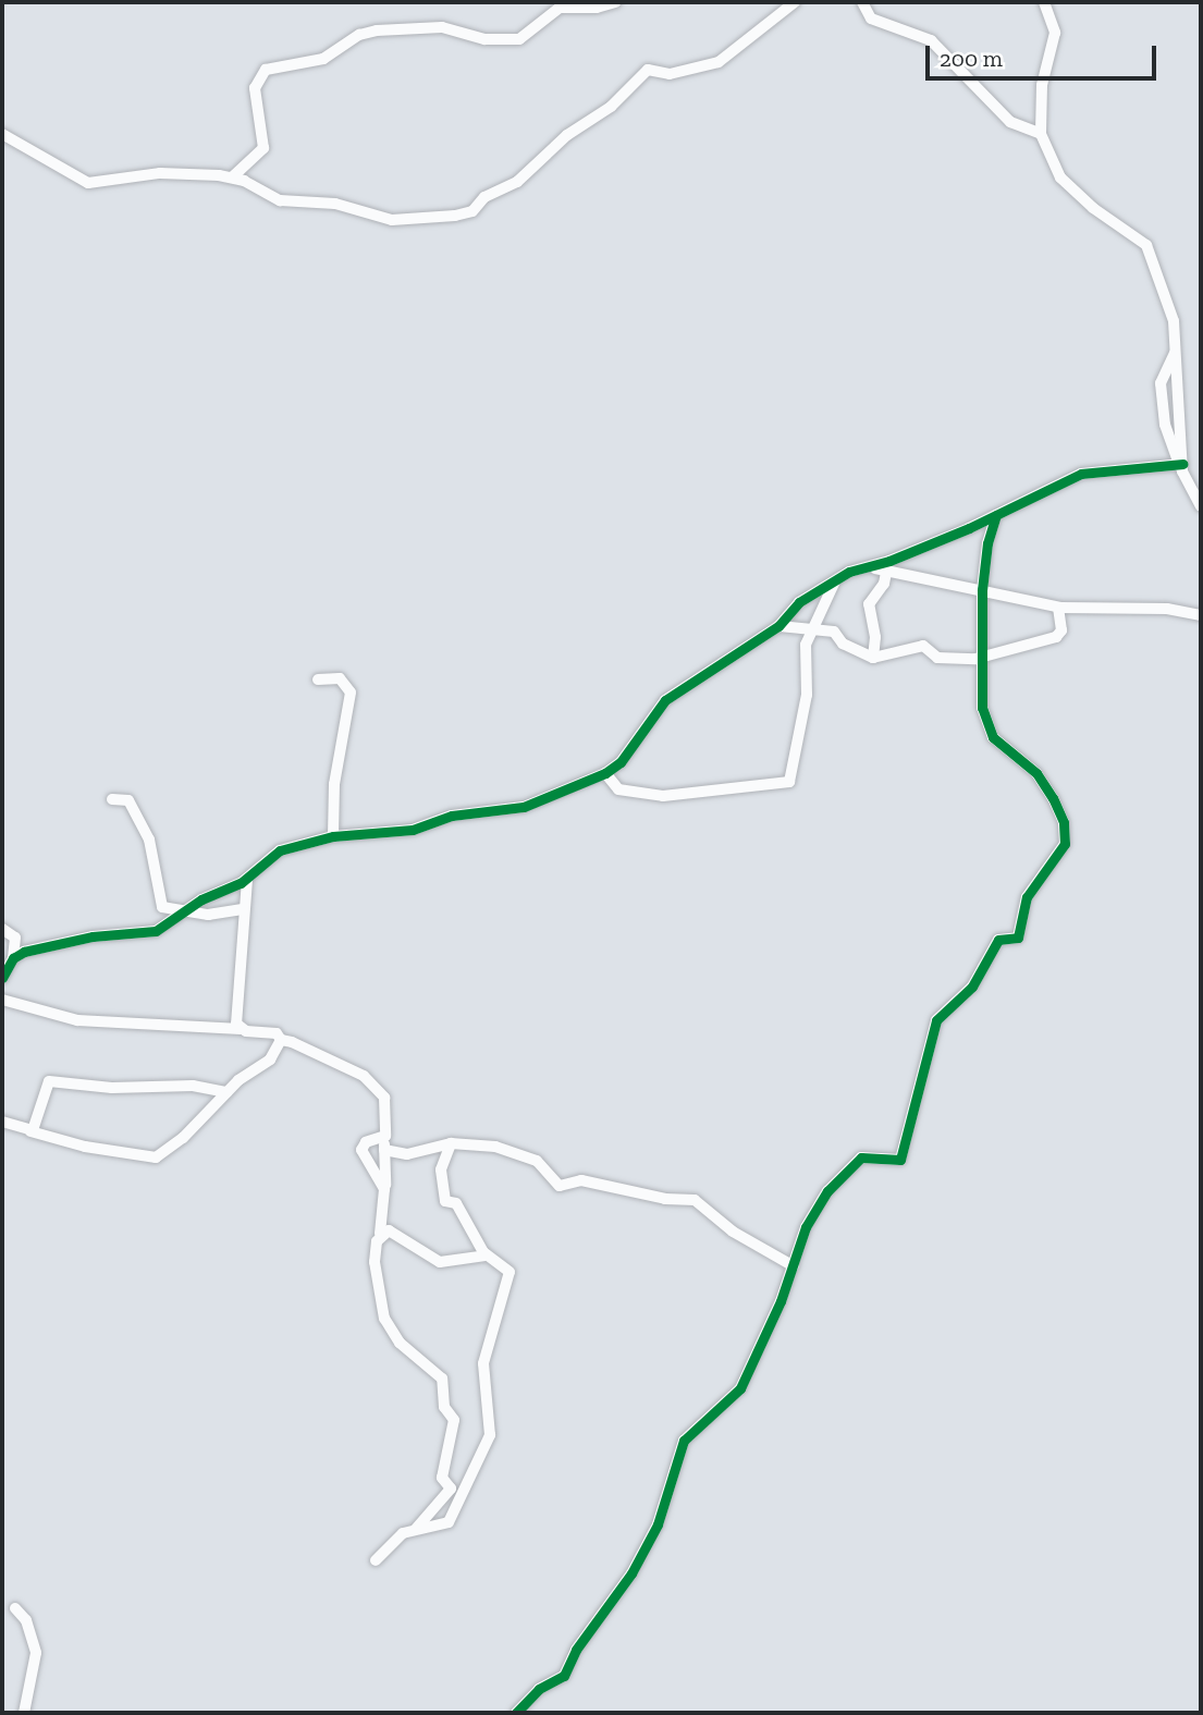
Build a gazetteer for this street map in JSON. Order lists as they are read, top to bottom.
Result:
{
  "scale_bar": "200 m"
}
